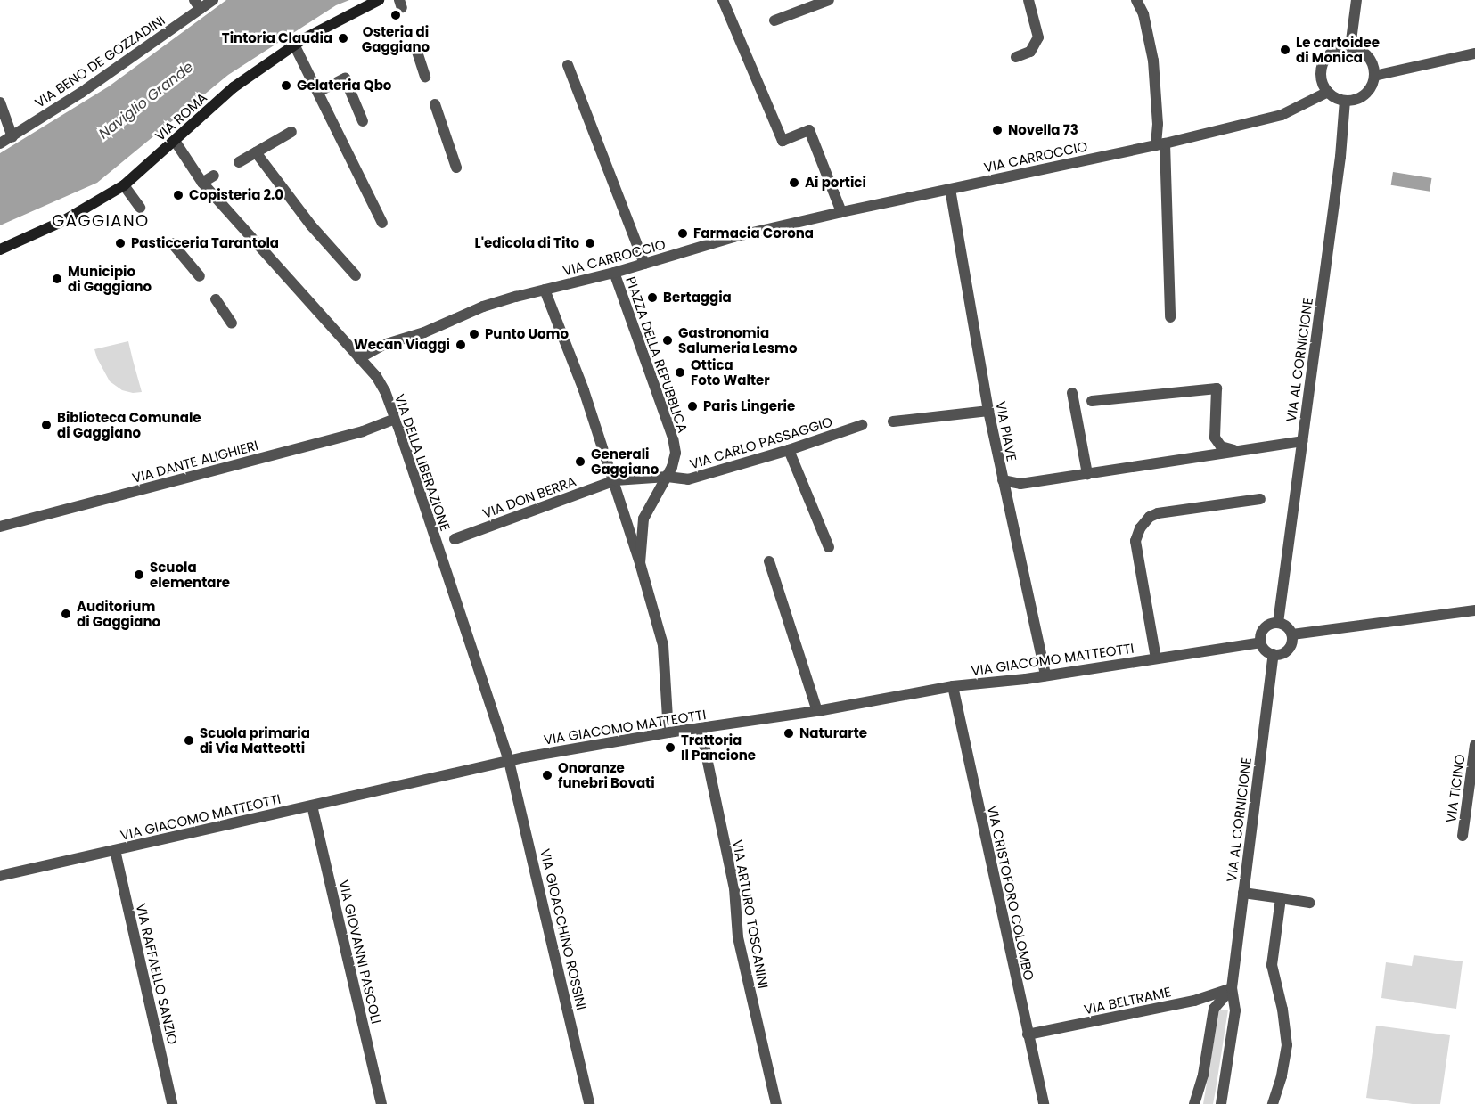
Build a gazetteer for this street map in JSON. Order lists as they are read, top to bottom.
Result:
{
  "streets": {
    "street": [
      "VIA BENO DE GOZZADINI",
      "VIA ROMA",
      "VIA CARROCCIO",
      "PIAZZA DELLA REPUBBLICA",
      "VIA AL CORNICIONE",
      "VIA PIAVE",
      "VIA CARLO PASSAGGIO",
      "VIA DANTE ALIGHIERI",
      "VIA DELLA LIBERAZIONE",
      "VIA DON BERRA",
      "VIA GIACOMO MATTEOTTI",
      "VIA TICINO",
      "VIA CRISTOFORO COLOMBO",
      "VIA ARTURO TOSCANINI",
      "VIA GIOACCHINO ROSSINI",
      "VIA GIOVANNI PASCOLI",
      "VIA RAFFAELLO SANZIO",
      "VIA BELTRAME"
    ]
  },
  "crossings": [
    ["VIA ROMA", "VIA DELLA LIBERAZIONE"],
    ["VIA CARROCCIO", "PIAZZA DELLA REPUBBLICA"],
    ["VIA CARROCCIO", "VIA AL CORNICIONE"],
    ["VIA CARROCCIO", "VIA PIAVE"],
    ["VIA CARROCCIO", "VIA DELLA LIBERAZIONE"],
    ["PIAZZA DELLA REPUBBLICA", "VIA CARLO PASSAGGIO"],
    ["PIAZZA DELLA REPUBBLICA", "VIA DON BERRA"],
    ["PIAZZA DELLA REPUBBLICA", "VIA GIACOMO MATTEOTTI"],
    ["VIA AL CORNICIONE", "VIA GIACOMO MATTEOTTI"],
    ["VIA AL CORNICIONE", "VIA BELTRAME"],
    ["VIA PIAVE", "VIA GIACOMO MATTEOTTI"],
    ["VIA DANTE ALIGHIERI", "VIA DELLA LIBERAZIONE"],
    ["VIA DELLA LIBERAZIONE", "VIA GIACOMO MATTEOTTI"],
    ["VIA DELLA LIBERAZIONE", "VIA GIOACCHINO ROSSINI"],
    ["VIA GIACOMO MATTEOTTI", "VIA CRISTOFORO COLOMBO"],
    ["VIA GIACOMO MATTEOTTI", "VIA ARTURO TOSCANINI"],
    ["VIA GIACOMO MATTEOTTI", "VIA GIOACCHINO ROSSINI"],
    ["VIA GIACOMO MATTEOTTI", "VIA GIOVANNI PASCOLI"],
    ["VIA GIACOMO MATTEOTTI", "VIA RAFFAELLO SANZIO"],
    ["VIA CRISTOFORO COLOMBO", "VIA BELTRAME"]
  ],
  "districts": ["GAGGIANO"],
  "water": ["Naviglio Grande"],
  "places": [
    "Osteria di Gaggiano",
    "Tintoria Claudia",
    "Le cartoidee di Monica",
    "Gelateria Qbo",
    "Novella 73",
    "Ai portici",
    "Copisteria 2.0",
    "Farmacia Corona",
    "Pasticceria Tarantola",
    "L'edicola di Tito",
    "Municipio di Gaggiano",
    "Bertaggia",
    "Punto Uomo",
    "Gastronomia Salumeria Lesmo",
    "Wecan Viaggi",
    "Ottica Foto Walter",
    "Paris Lingerie",
    "Biblioteca Comunale di Gaggiano",
    "Generali Gaggiano",
    "Scuola elementare",
    "Auditorium di Gaggiano",
    "Naturarte",
    "Scuola primaria di Via Matteotti",
    "Trattoria Il Pancione",
    "Onoranze funebri Bovati"
  ]
}
